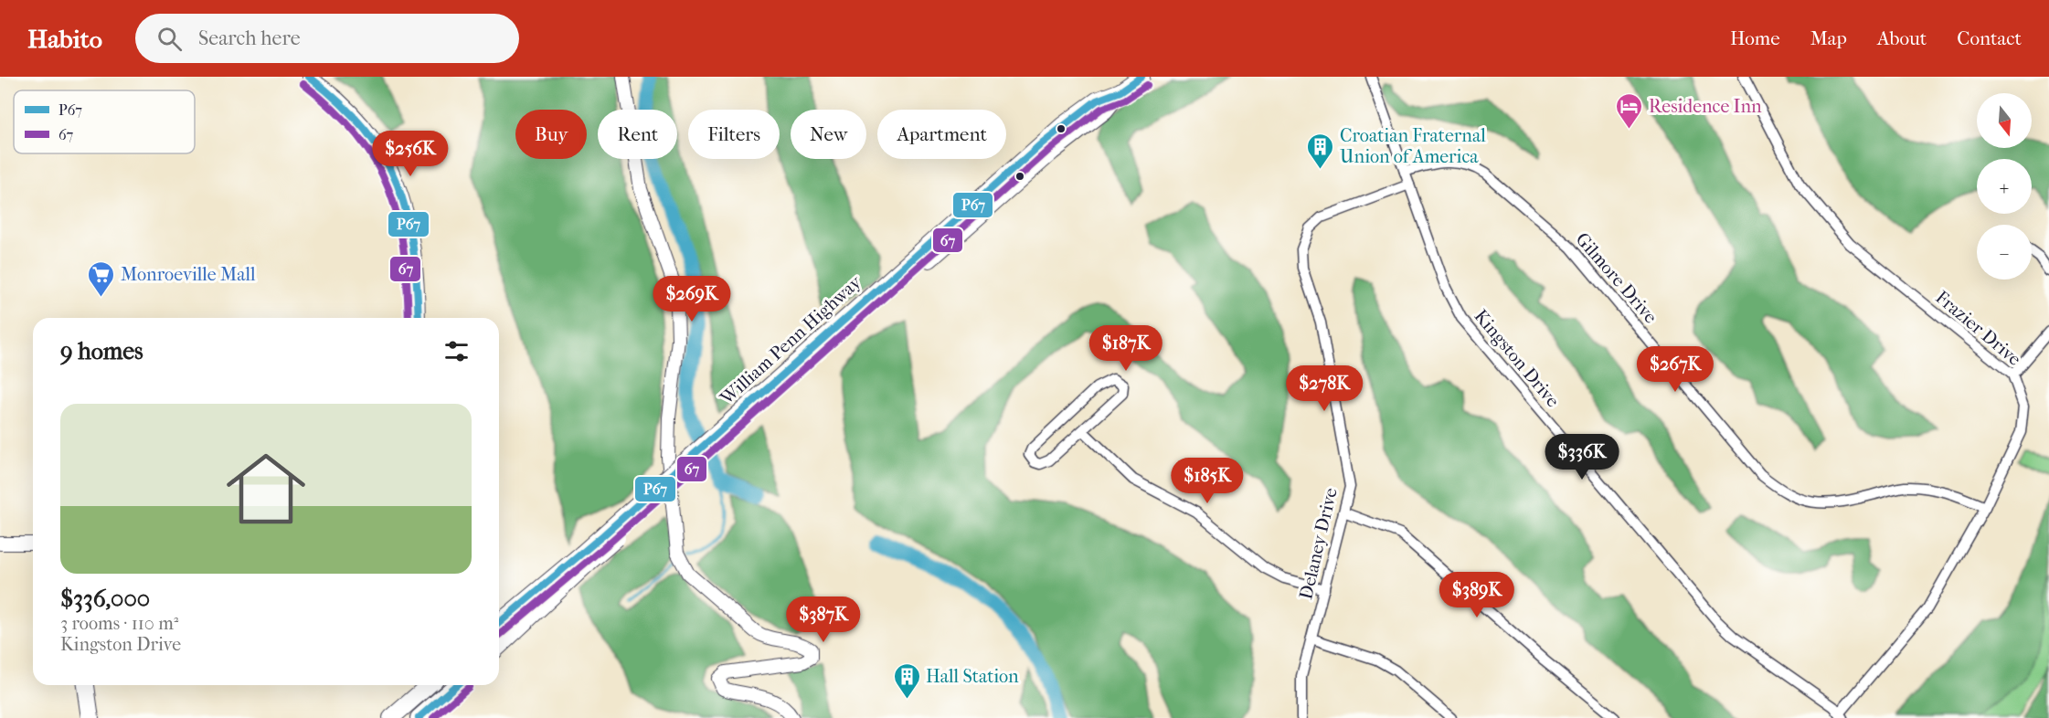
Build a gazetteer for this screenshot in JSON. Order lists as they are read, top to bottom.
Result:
{
  "streets": {
    "highway": ["William Penn Highway"],
    "street": [
      "Gilmore Drive",
      "Frazier Drive",
      "Kingston Drive",
      "Delaney Drive"
    ]
  },
  "crossings": [
    ["Gilmore Drive", "Frazier Drive"],
    ["Gilmore Drive", "Kingston Drive"],
    ["Frazier Drive", "Kingston Drive"],
    ["Kingston Drive", "Delaney Drive"]
  ],
  "places": {
    "hotel": ["Residence Inn"],
    "building": ["Croatian Fraternal Union of America", "Hall Station"],
    "supermarket": ["Monroeville Mall"]
  },
  "lines": ["transit line P67", "transit line 67"],
  "legend": ["P67", "67"],
  "north": "bottom",
  "page": {
    "header": "Habito",
    "search": "Search here",
    "nav": [
      "Home",
      "Map",
      "About",
      "Contact"
    ],
    "map_buttons": ["+", "−"],
    "chip": [
      "Buy",
      "Rent",
      "Filters",
      "New",
      "Apartment"
    ],
    "price": [
      "$256K",
      "$269K",
      "$187K",
      "$267K",
      "$278K",
      "$336K",
      "$185K",
      "$389K",
      "$387K"
    ],
    "heading": "9 homes",
    "list": [
      {
        "name": "$336,000",
        "note": "3 rooms · 110 m² · Kingston Drive"
      }
    ]
  }
}
